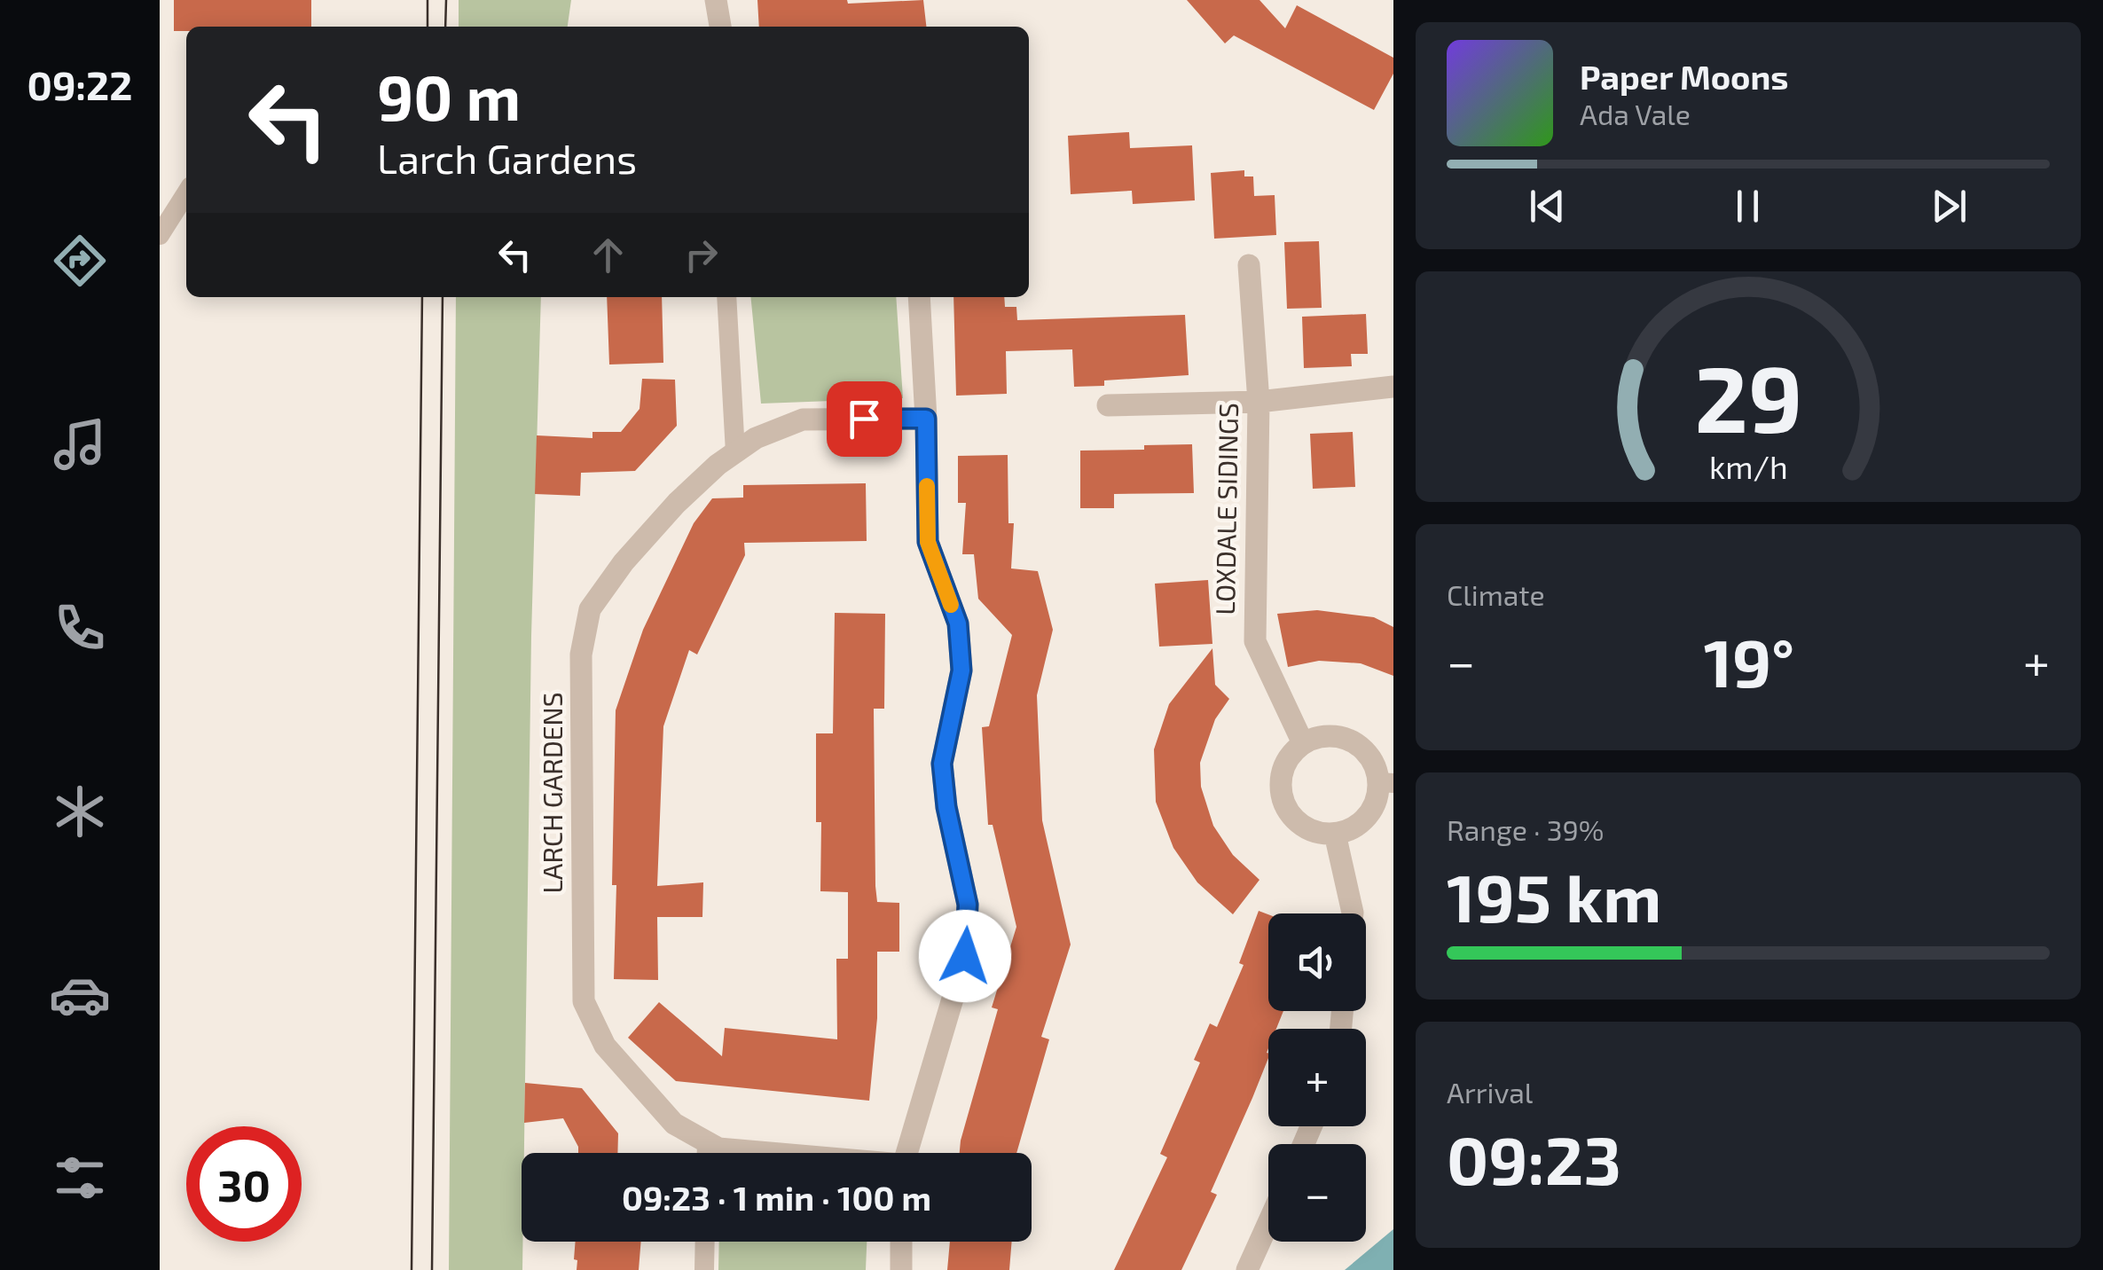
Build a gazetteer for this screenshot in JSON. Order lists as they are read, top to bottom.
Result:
{
  "streets": {
    "street": ["LOXDALE SIDINGS", "LARCH GARDENS"]
  },
  "page": {
    "tabs": "09:22",
    "turn": ["90 m", "Larch Gardens"],
    "song": ["Paper Moons", "Ada Vale"],
    "tile": [
      "Climate",
      ["Range · 39%", "195 km"],
      ["Arrival", "09:23"]
    ],
    "heat": ["−", "19°", "+"],
    "map_buttons": ["+", "−"],
    "limit": "30",
    "trip": "09:23 · 1 min · 100 m",
    "gauge": ["29", "km/h"]
  }
}
